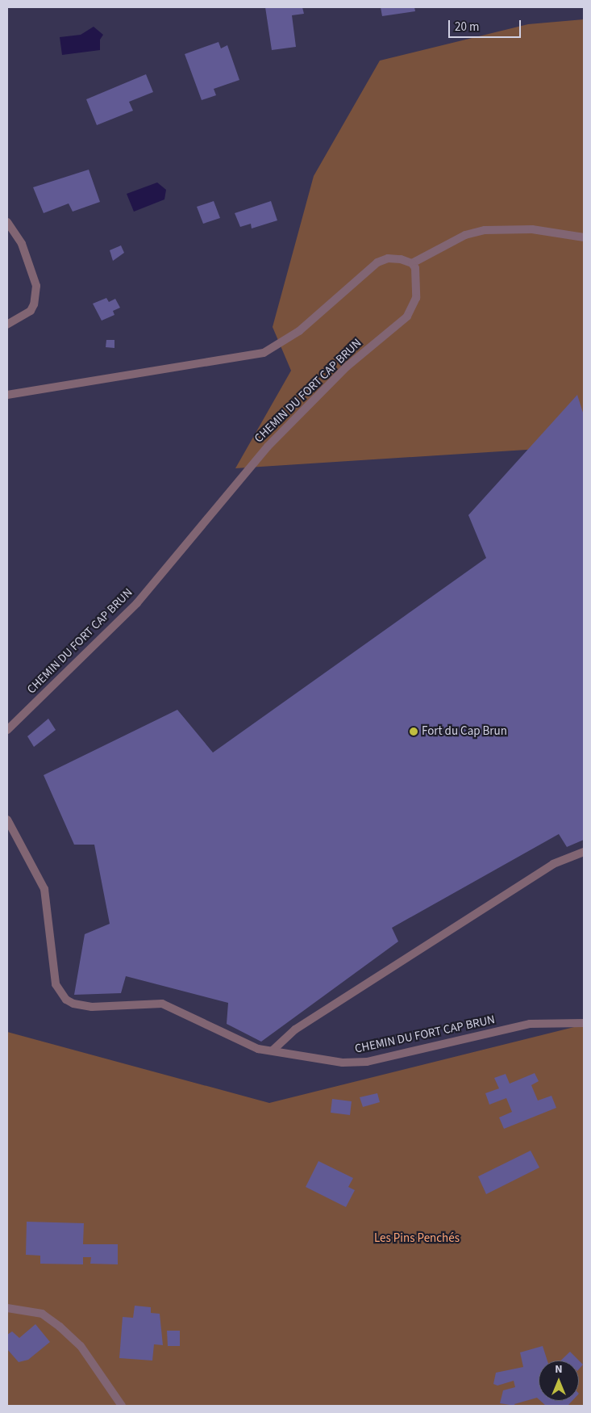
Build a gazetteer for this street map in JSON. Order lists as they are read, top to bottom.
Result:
{
  "streets": {
    "street": ["CHEMIN DU FORT CAP BRUN"]
  },
  "parks": ["Les Pins Penchés"],
  "places": ["Fort du Cap Brun"],
  "scale_bar": "20 m",
  "north": "top"
}
